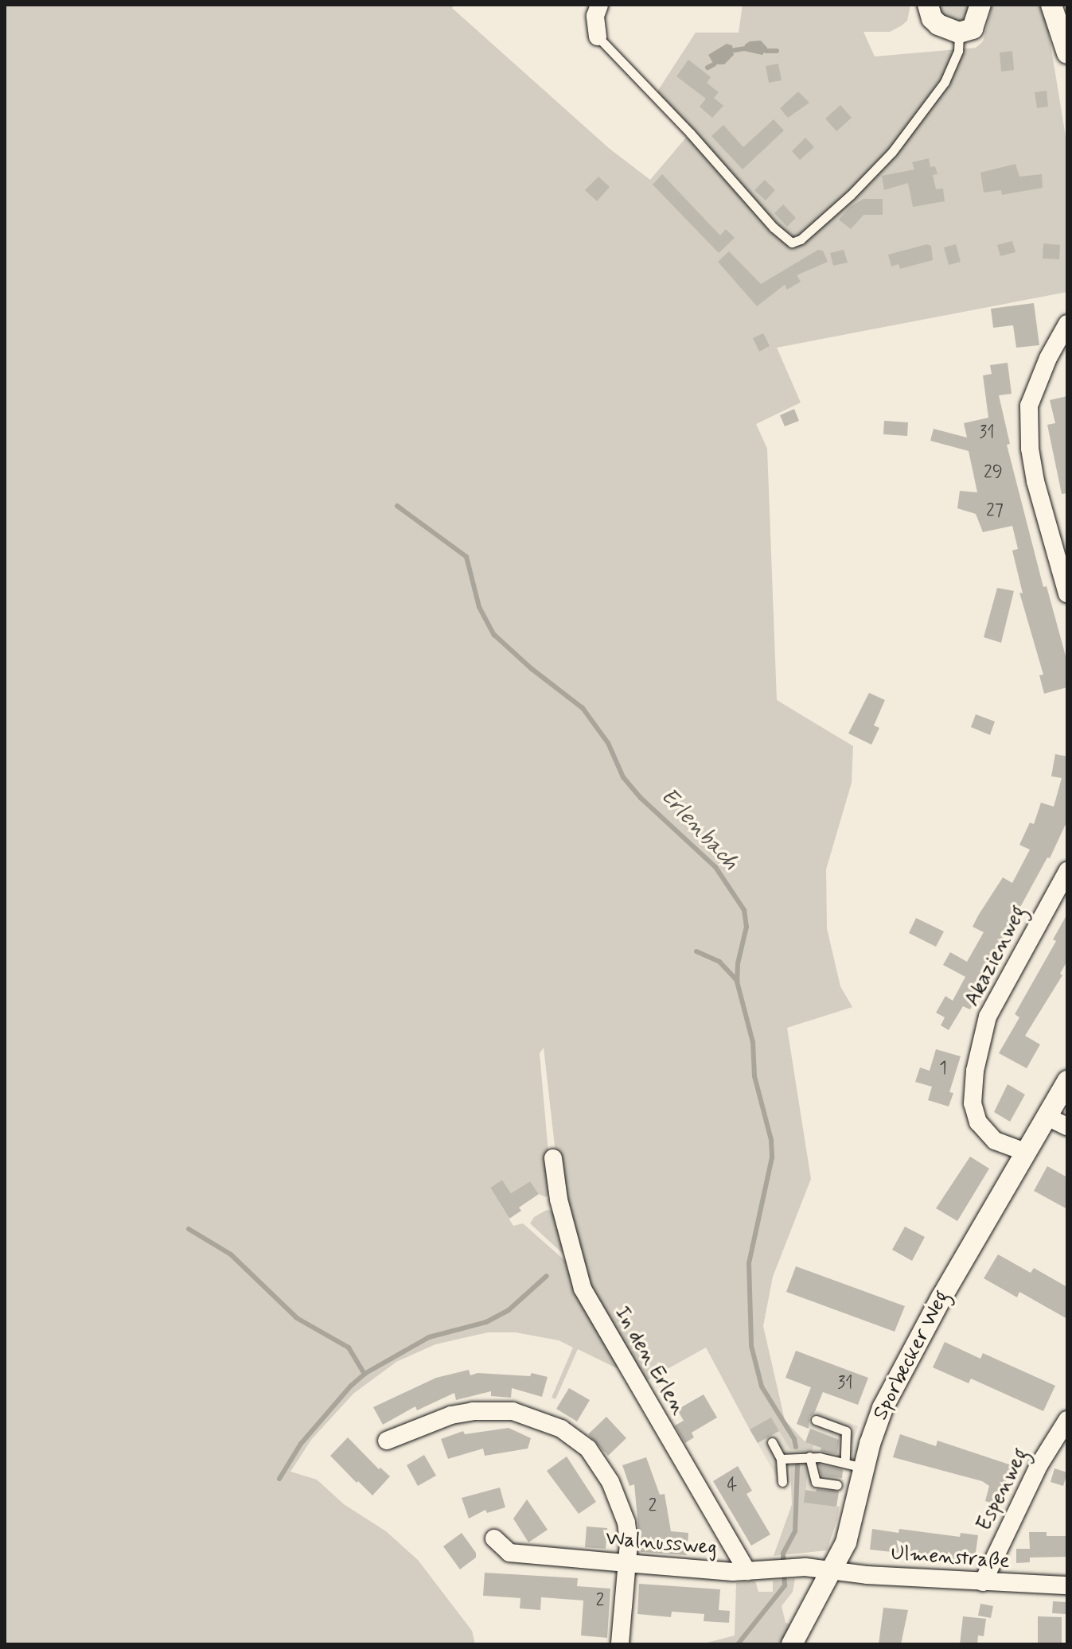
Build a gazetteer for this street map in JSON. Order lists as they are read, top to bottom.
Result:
{
  "streets": {
    "street": [
      "Akazienweg",
      "Sporbecker Weg",
      "In den Erlen",
      "Espenweg",
      "Walnussweg",
      "Ulmenstraße"
    ]
  },
  "crossings": [
    ["Akazienweg", "Sporbecker Weg"],
    ["Sporbecker Weg", "Walnussweg"],
    ["Sporbecker Weg", "Ulmenstraße"],
    ["In den Erlen", "Walnussweg"],
    ["Espenweg", "Ulmenstraße"],
    ["Walnussweg", "Ulmenstraße"]
  ],
  "water": ["Erlenbach"],
  "house_numbers": [
    "31",
    "29",
    "27",
    "1",
    "31",
    "4",
    "2",
    "2"
  ]
}
